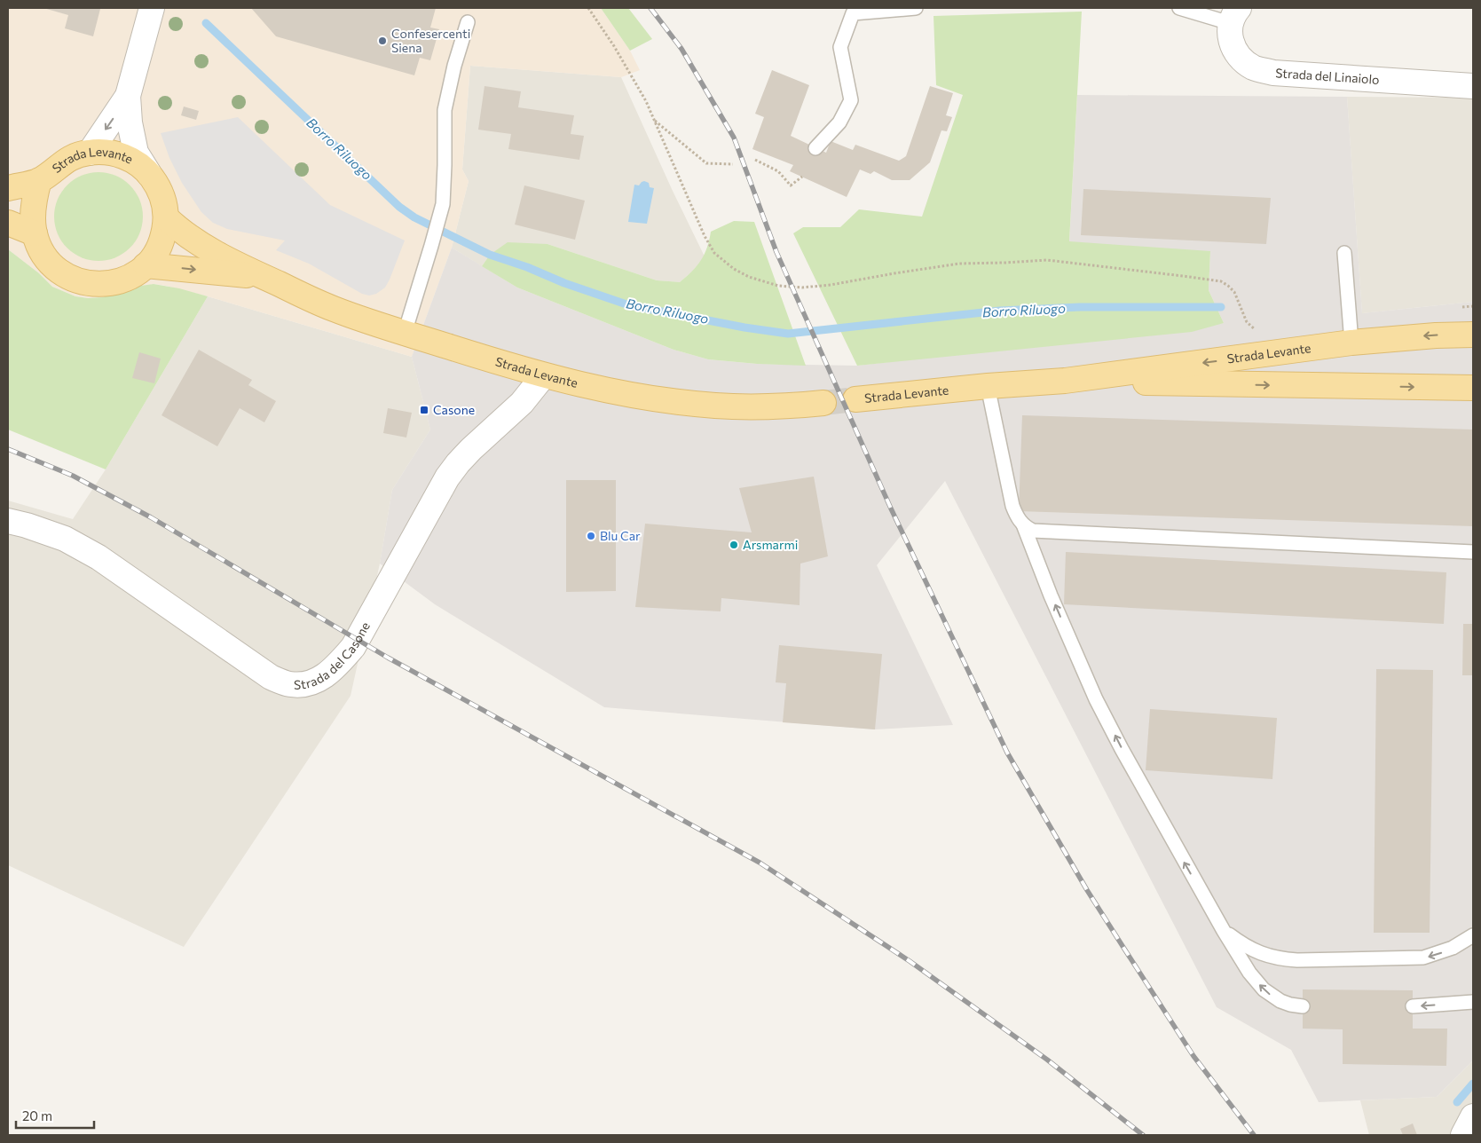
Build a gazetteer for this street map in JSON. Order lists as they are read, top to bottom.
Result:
{
  "streets": {
    "main road": ["Strada Levante"],
    "street": ["Strada del Linaiolo", "Strada del Casone"]
  },
  "crossings": [
    ["Strada Levante", "Strada del Casone"]
  ],
  "water": ["Borro Riluogo"],
  "places": {
    "other": ["Confesercenti Siena", "Blu Car", "Arsmarmi"],
    "transit": ["Casone"]
  },
  "scale_bar": "20 m"
}
